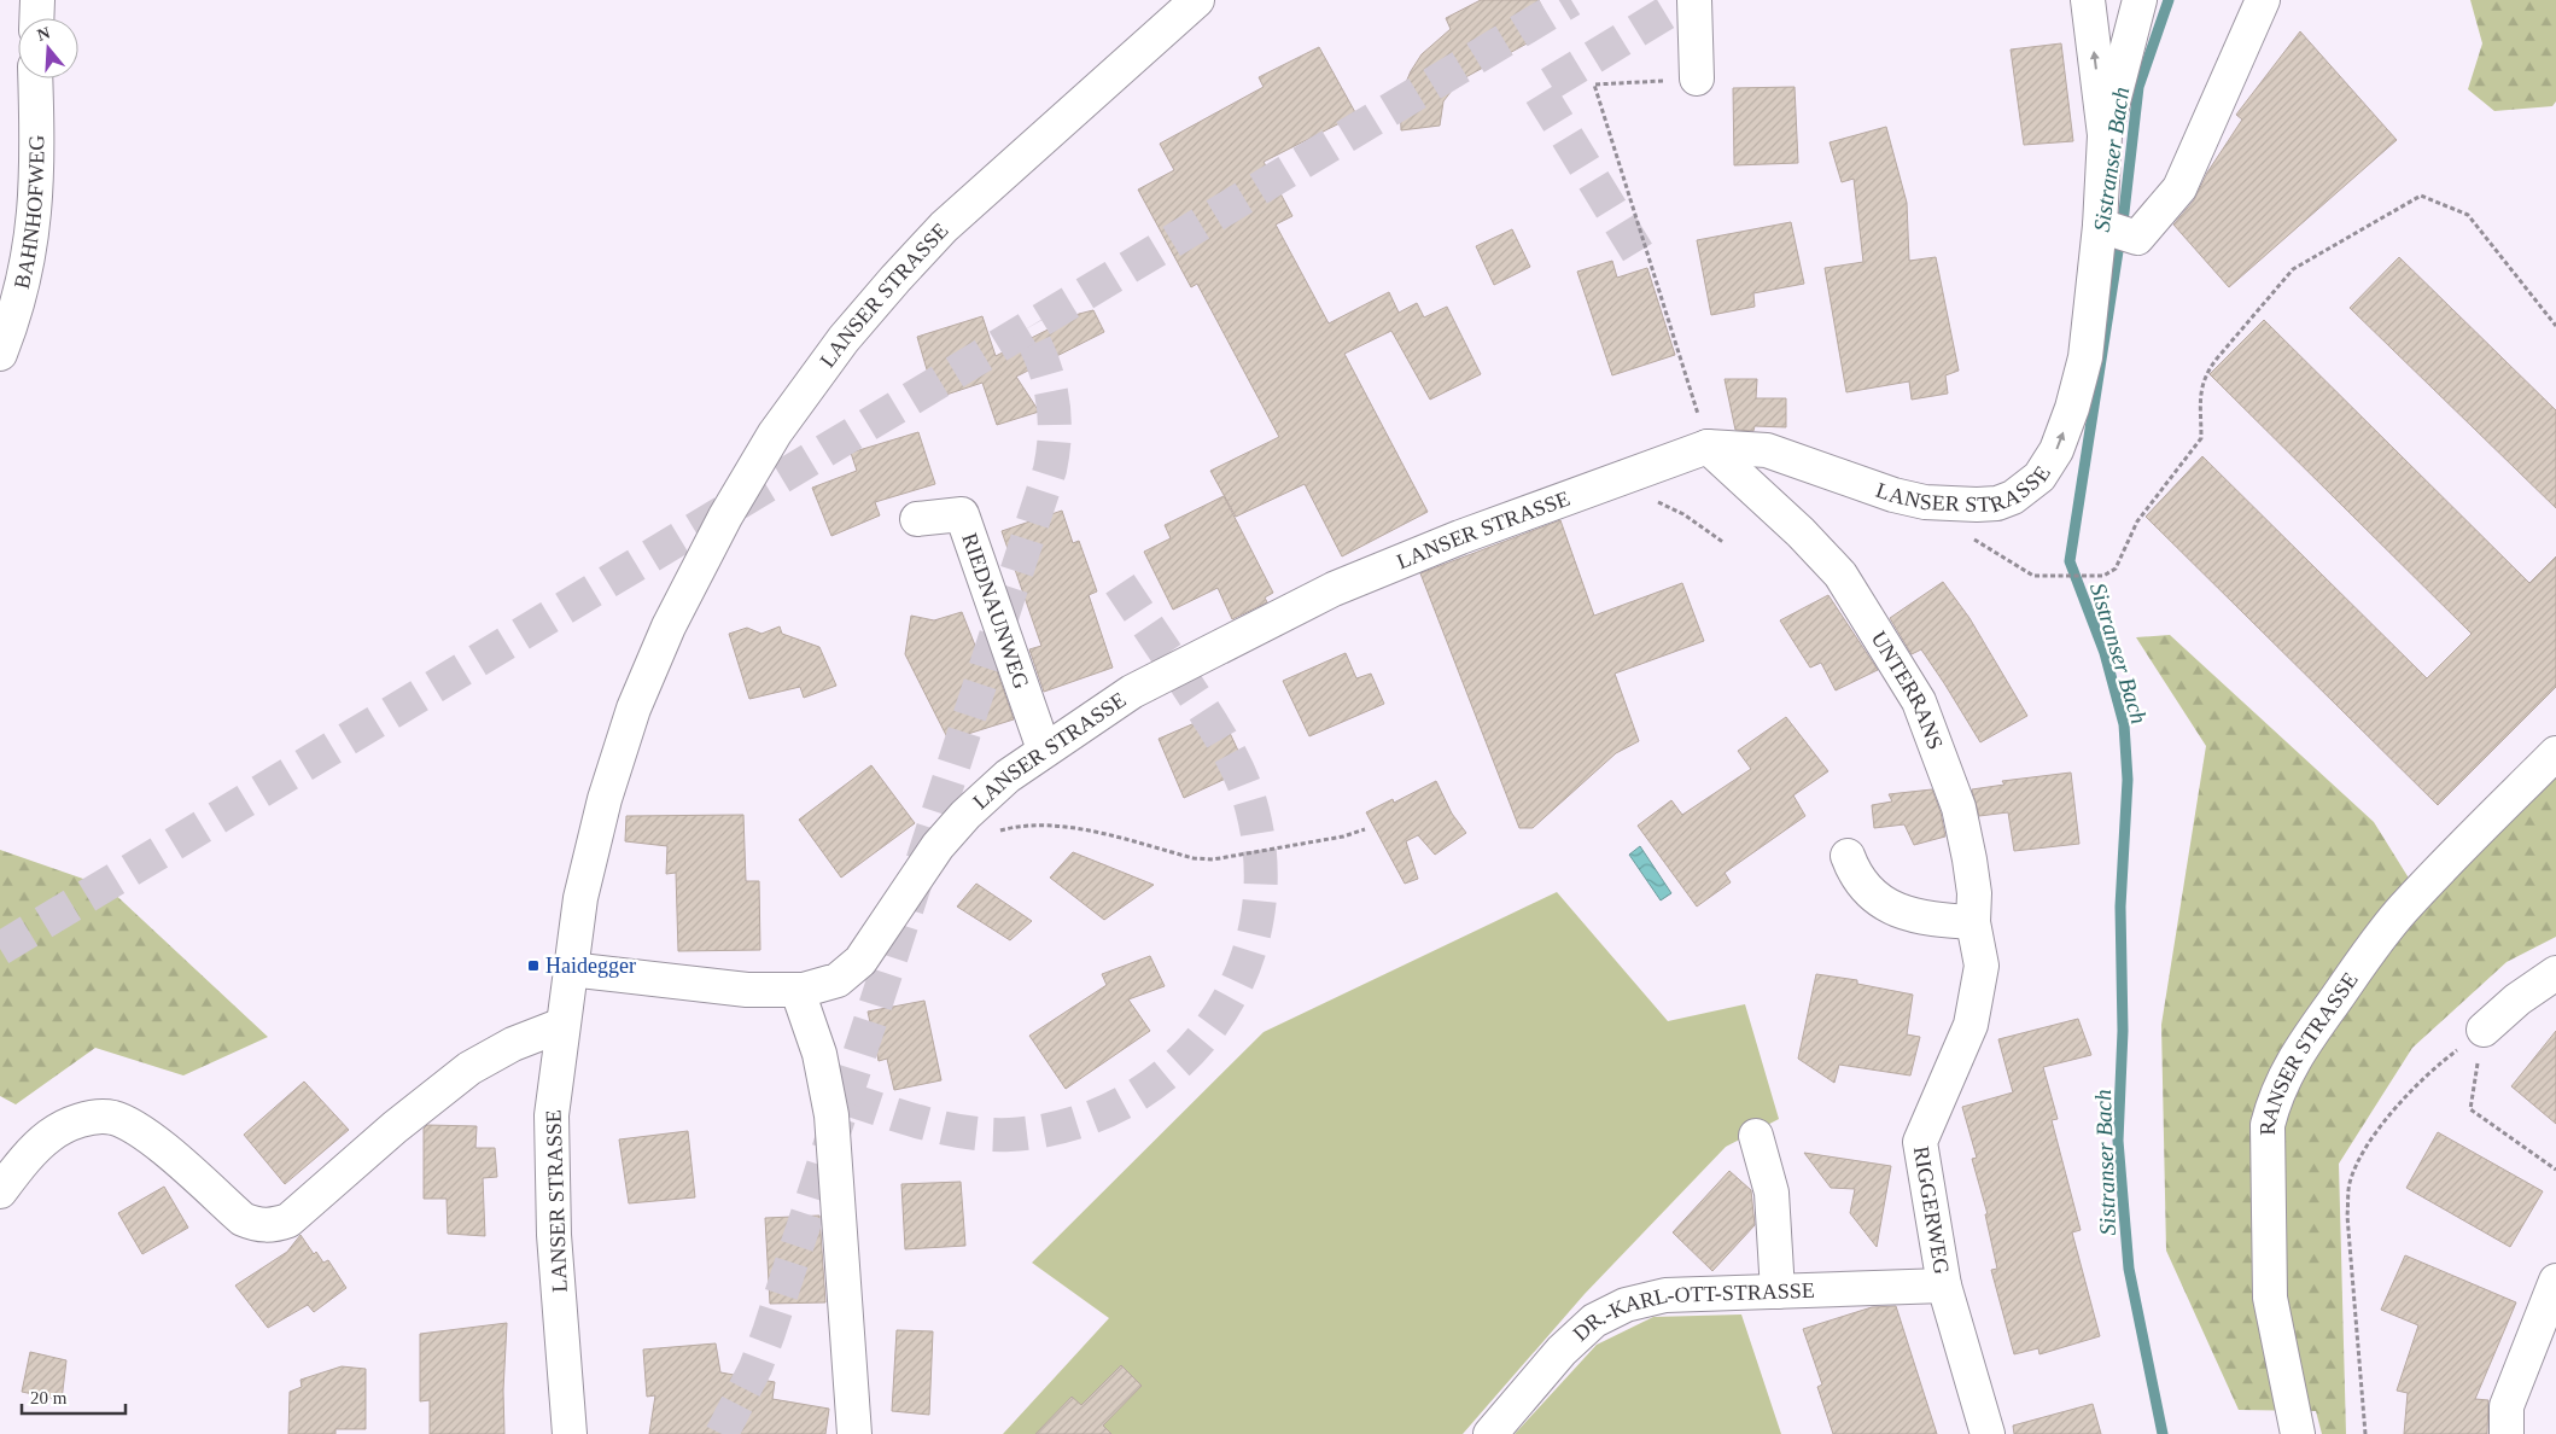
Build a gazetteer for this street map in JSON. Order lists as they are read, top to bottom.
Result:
{
  "streets": {
    "street": [
      "BAHNHOFWEG",
      "LANSER STRASSE",
      "RIEDNAUNWEG",
      "UNTERRANS",
      "RANSER STRASSE",
      "RIGGERWEG",
      "DR.-KARL-OTT-STRASSE"
    ]
  },
  "crossings": [
    ["LANSER STRASSE", "RIEDNAUNWEG"],
    ["LANSER STRASSE", "UNTERRANS"],
    ["UNTERRANS", "RIGGERWEG"],
    ["RIGGERWEG", "DR.-KARL-OTT-STRASSE"]
  ],
  "water": ["Sistranser Bach"],
  "places": {
    "transit": ["Haidegger"]
  },
  "scale_bar": "20 m",
  "north": "top"
}
